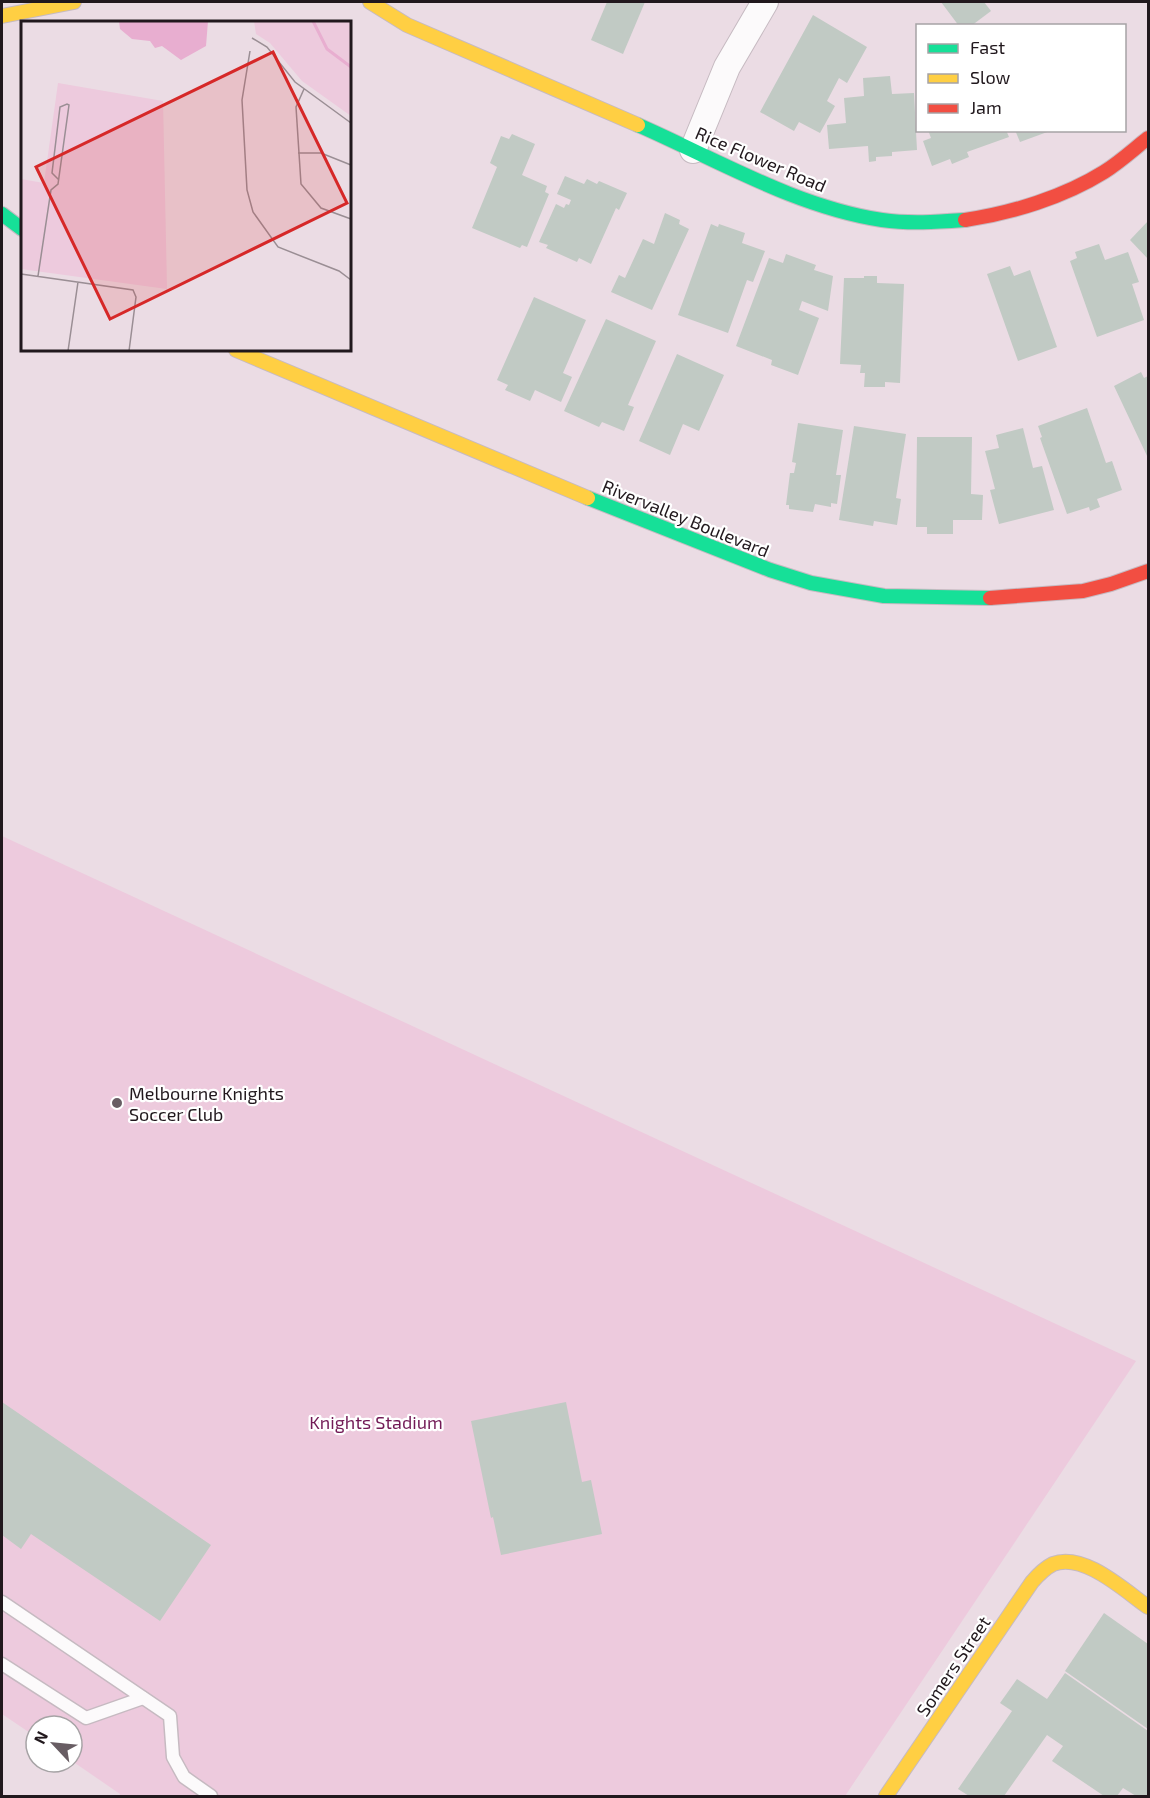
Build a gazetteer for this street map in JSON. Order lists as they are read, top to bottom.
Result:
{
  "streets": {
    "street": ["Rice Flower Road", "Rivervalley Boulevard", "Somers Street"]
  },
  "parks": ["Knights Stadium"],
  "places": ["Melbourne Knights Soccer Club"],
  "legend": ["Fast", "Slow", "Jam"],
  "north": "top left"
}
